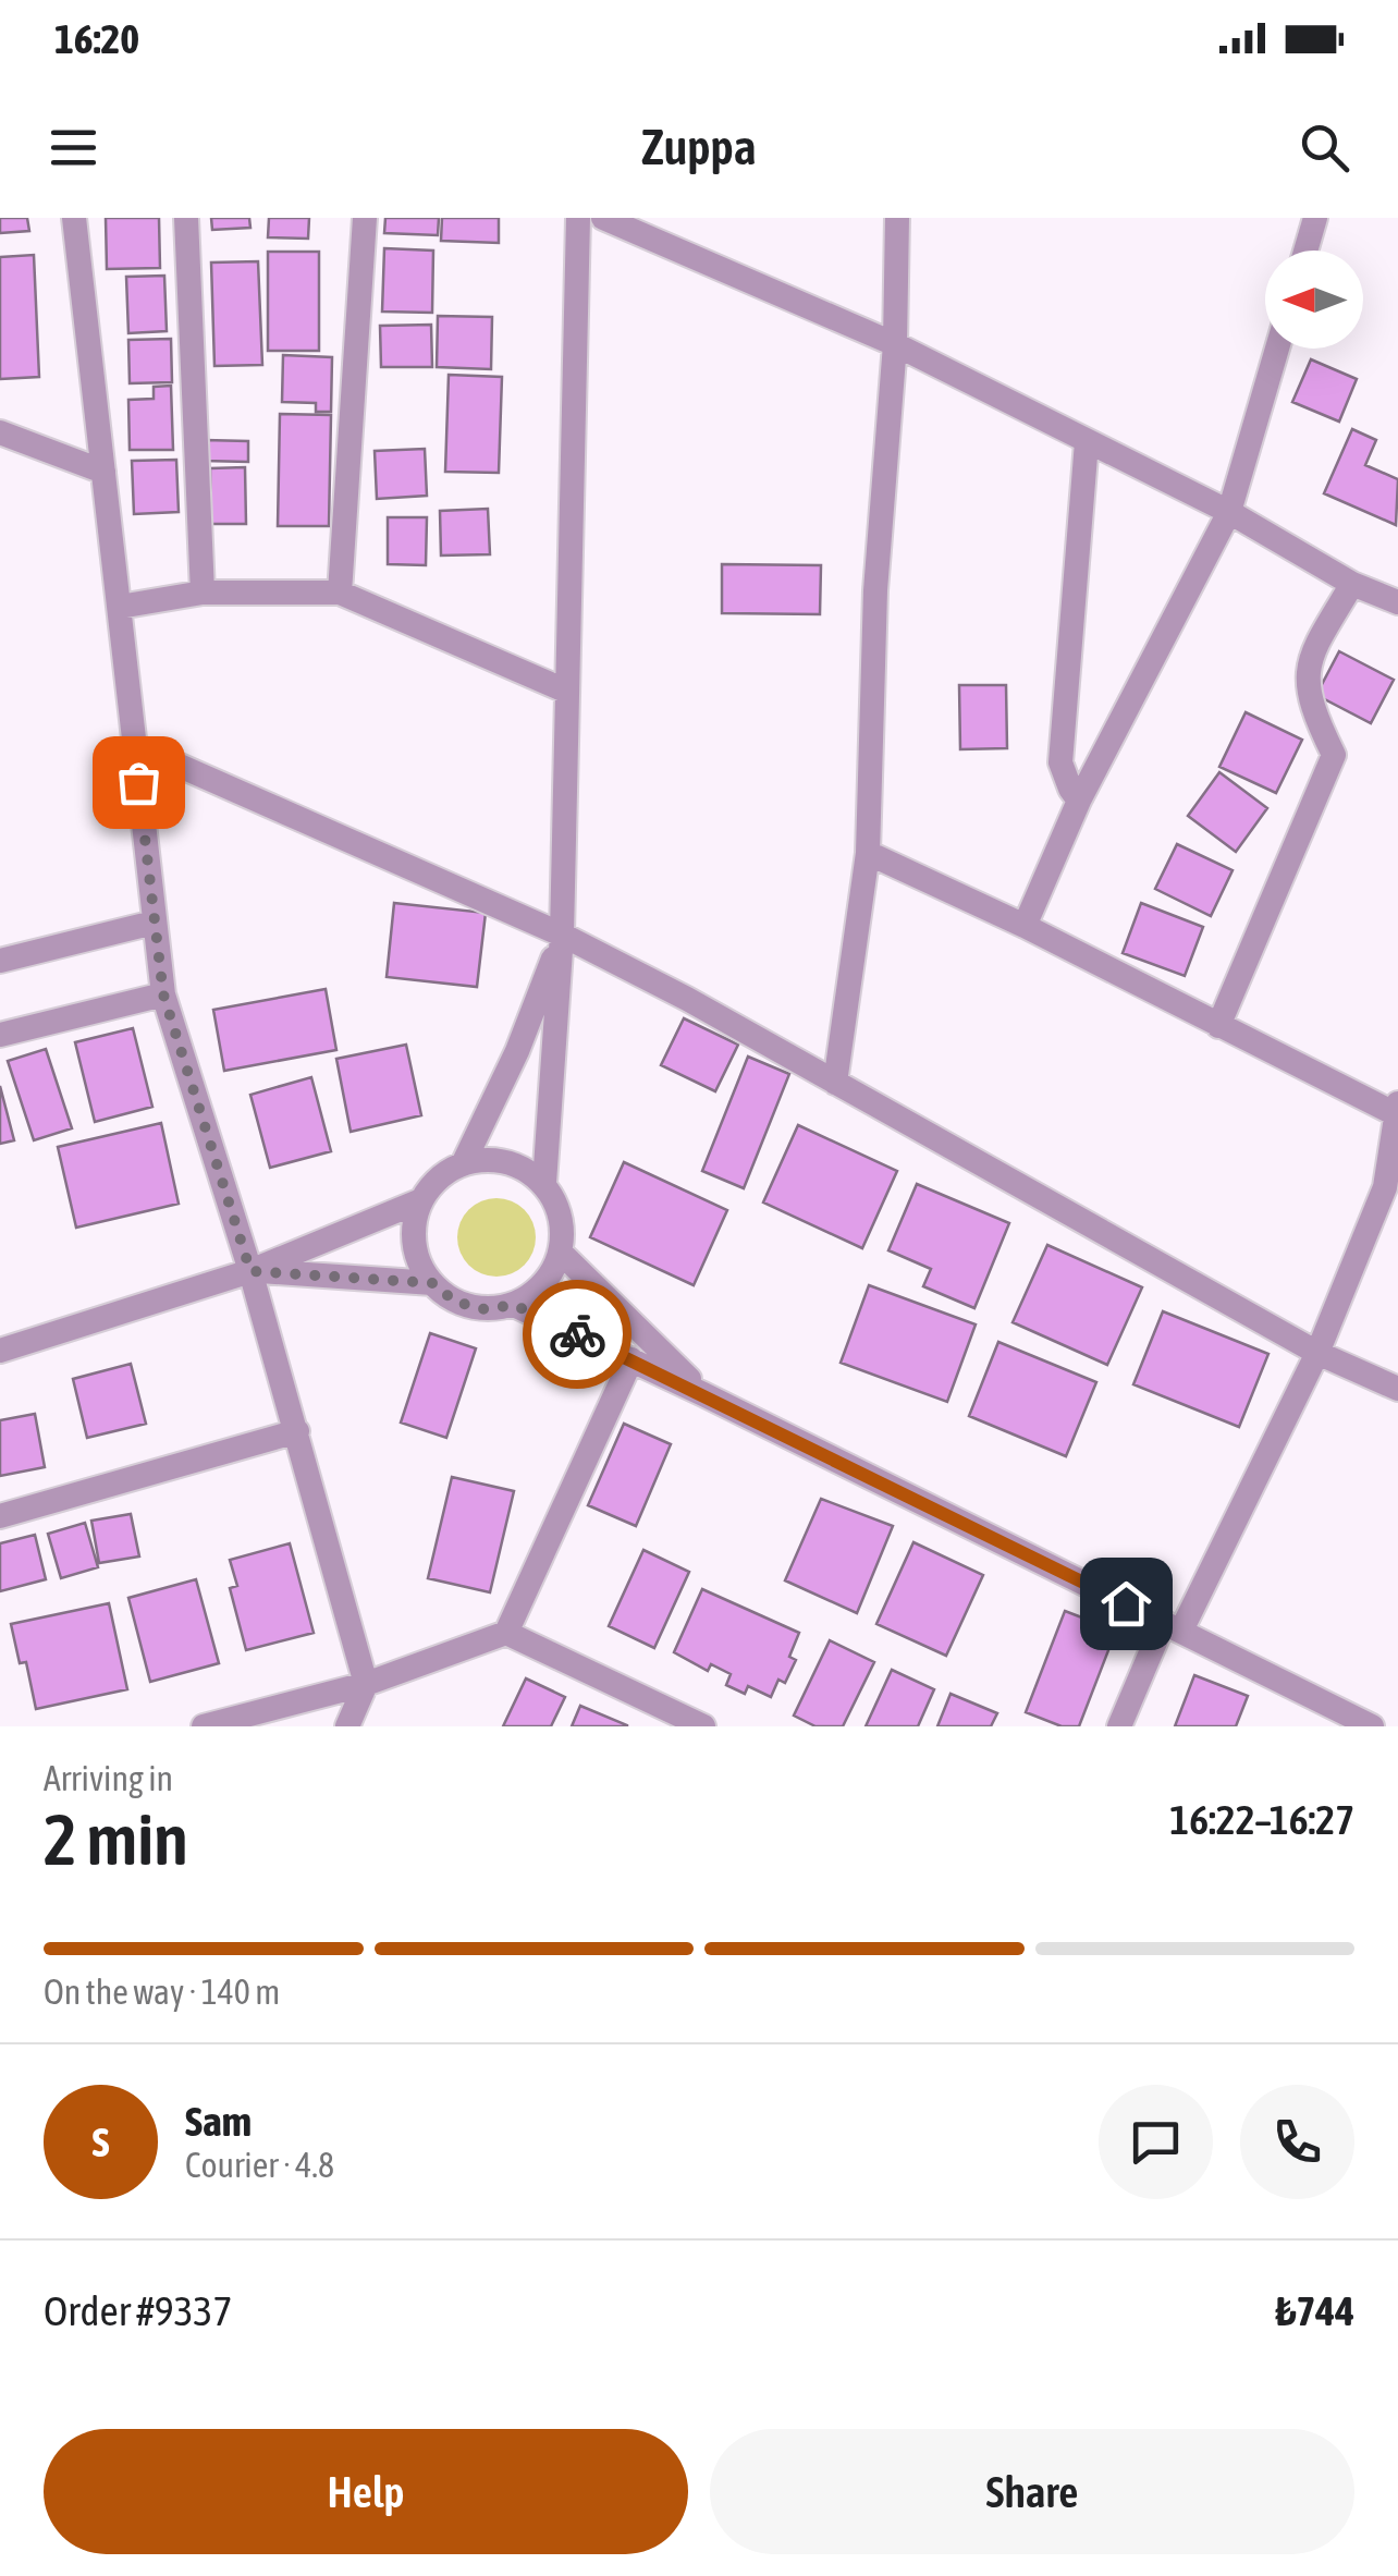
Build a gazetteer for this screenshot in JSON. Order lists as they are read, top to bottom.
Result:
{
  "north": "left",
  "page": {
    "status": "16:20",
    "header": "Zuppa",
    "heading": ["2 min", "Arriving in", "16:22–16:27"],
    "panel": [
      "Sam",
      "Courier · 4.8",
      "Order #9337",
      "₺744"
    ],
    "bar": "On the way · 140 m",
    "round": "S",
    "buttons": ["Help", "Share"]
  }
}
